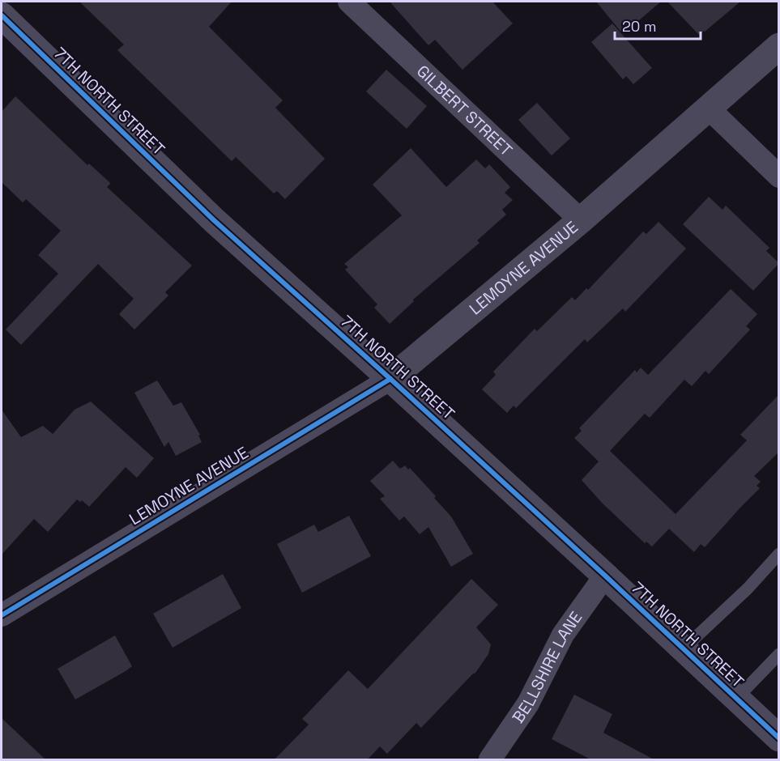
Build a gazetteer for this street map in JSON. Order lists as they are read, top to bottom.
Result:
{
  "streets": {
    "street": [
      "7TH NORTH STREET",
      "GILBERT STREET",
      "LEMOYNE AVENUE",
      "BELLSHIRE LANE"
    ]
  },
  "crossings": [
    ["7TH NORTH STREET", "LEMOYNE AVENUE"],
    ["7TH NORTH STREET", "BELLSHIRE LANE"],
    ["GILBERT STREET", "LEMOYNE AVENUE"]
  ],
  "scale_bar": "20 m"
}
